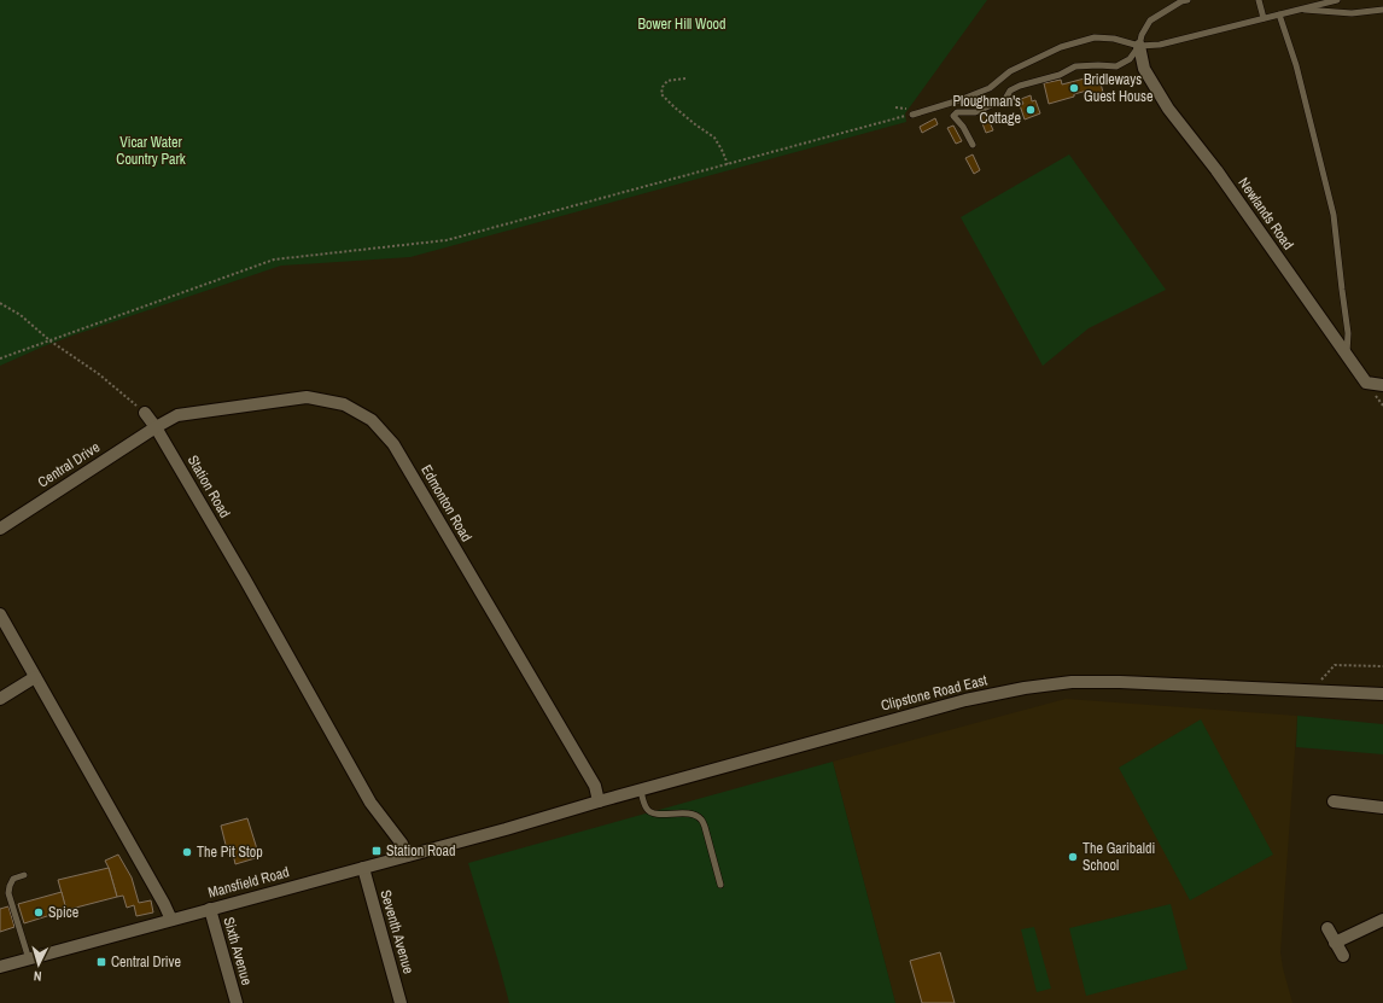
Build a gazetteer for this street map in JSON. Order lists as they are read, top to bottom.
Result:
{
  "streets": {
    "street": [
      "Newlands Road",
      "Central Drive",
      "Station Road",
      "Edmonton Road",
      "Clipstone Road East",
      "Mansfield Road",
      "Seventh Avenue",
      "Sixth Avenue"
    ]
  },
  "crossings": [
    ["Central Drive", "Station Road"],
    ["Central Drive", "Edmonton Road"],
    ["Station Road", "Edmonton Road"],
    ["Station Road", "Mansfield Road"],
    ["Edmonton Road", "Clipstone Road East"],
    ["Clipstone Road East", "Mansfield Road"],
    ["Mansfield Road", "Seventh Avenue"],
    ["Mansfield Road", "Sixth Avenue"]
  ],
  "parks": ["Bower Hill Wood", "Vicar Water Country Park"],
  "places": {
    "other": [
      "Bridleways Guest House",
      "Ploughman's Cottage",
      "The Pit Stop",
      "The Garibaldi School",
      "Spice"
    ],
    "transit": ["Station Road", "Central Drive"]
  },
  "north": "bottom"
}
